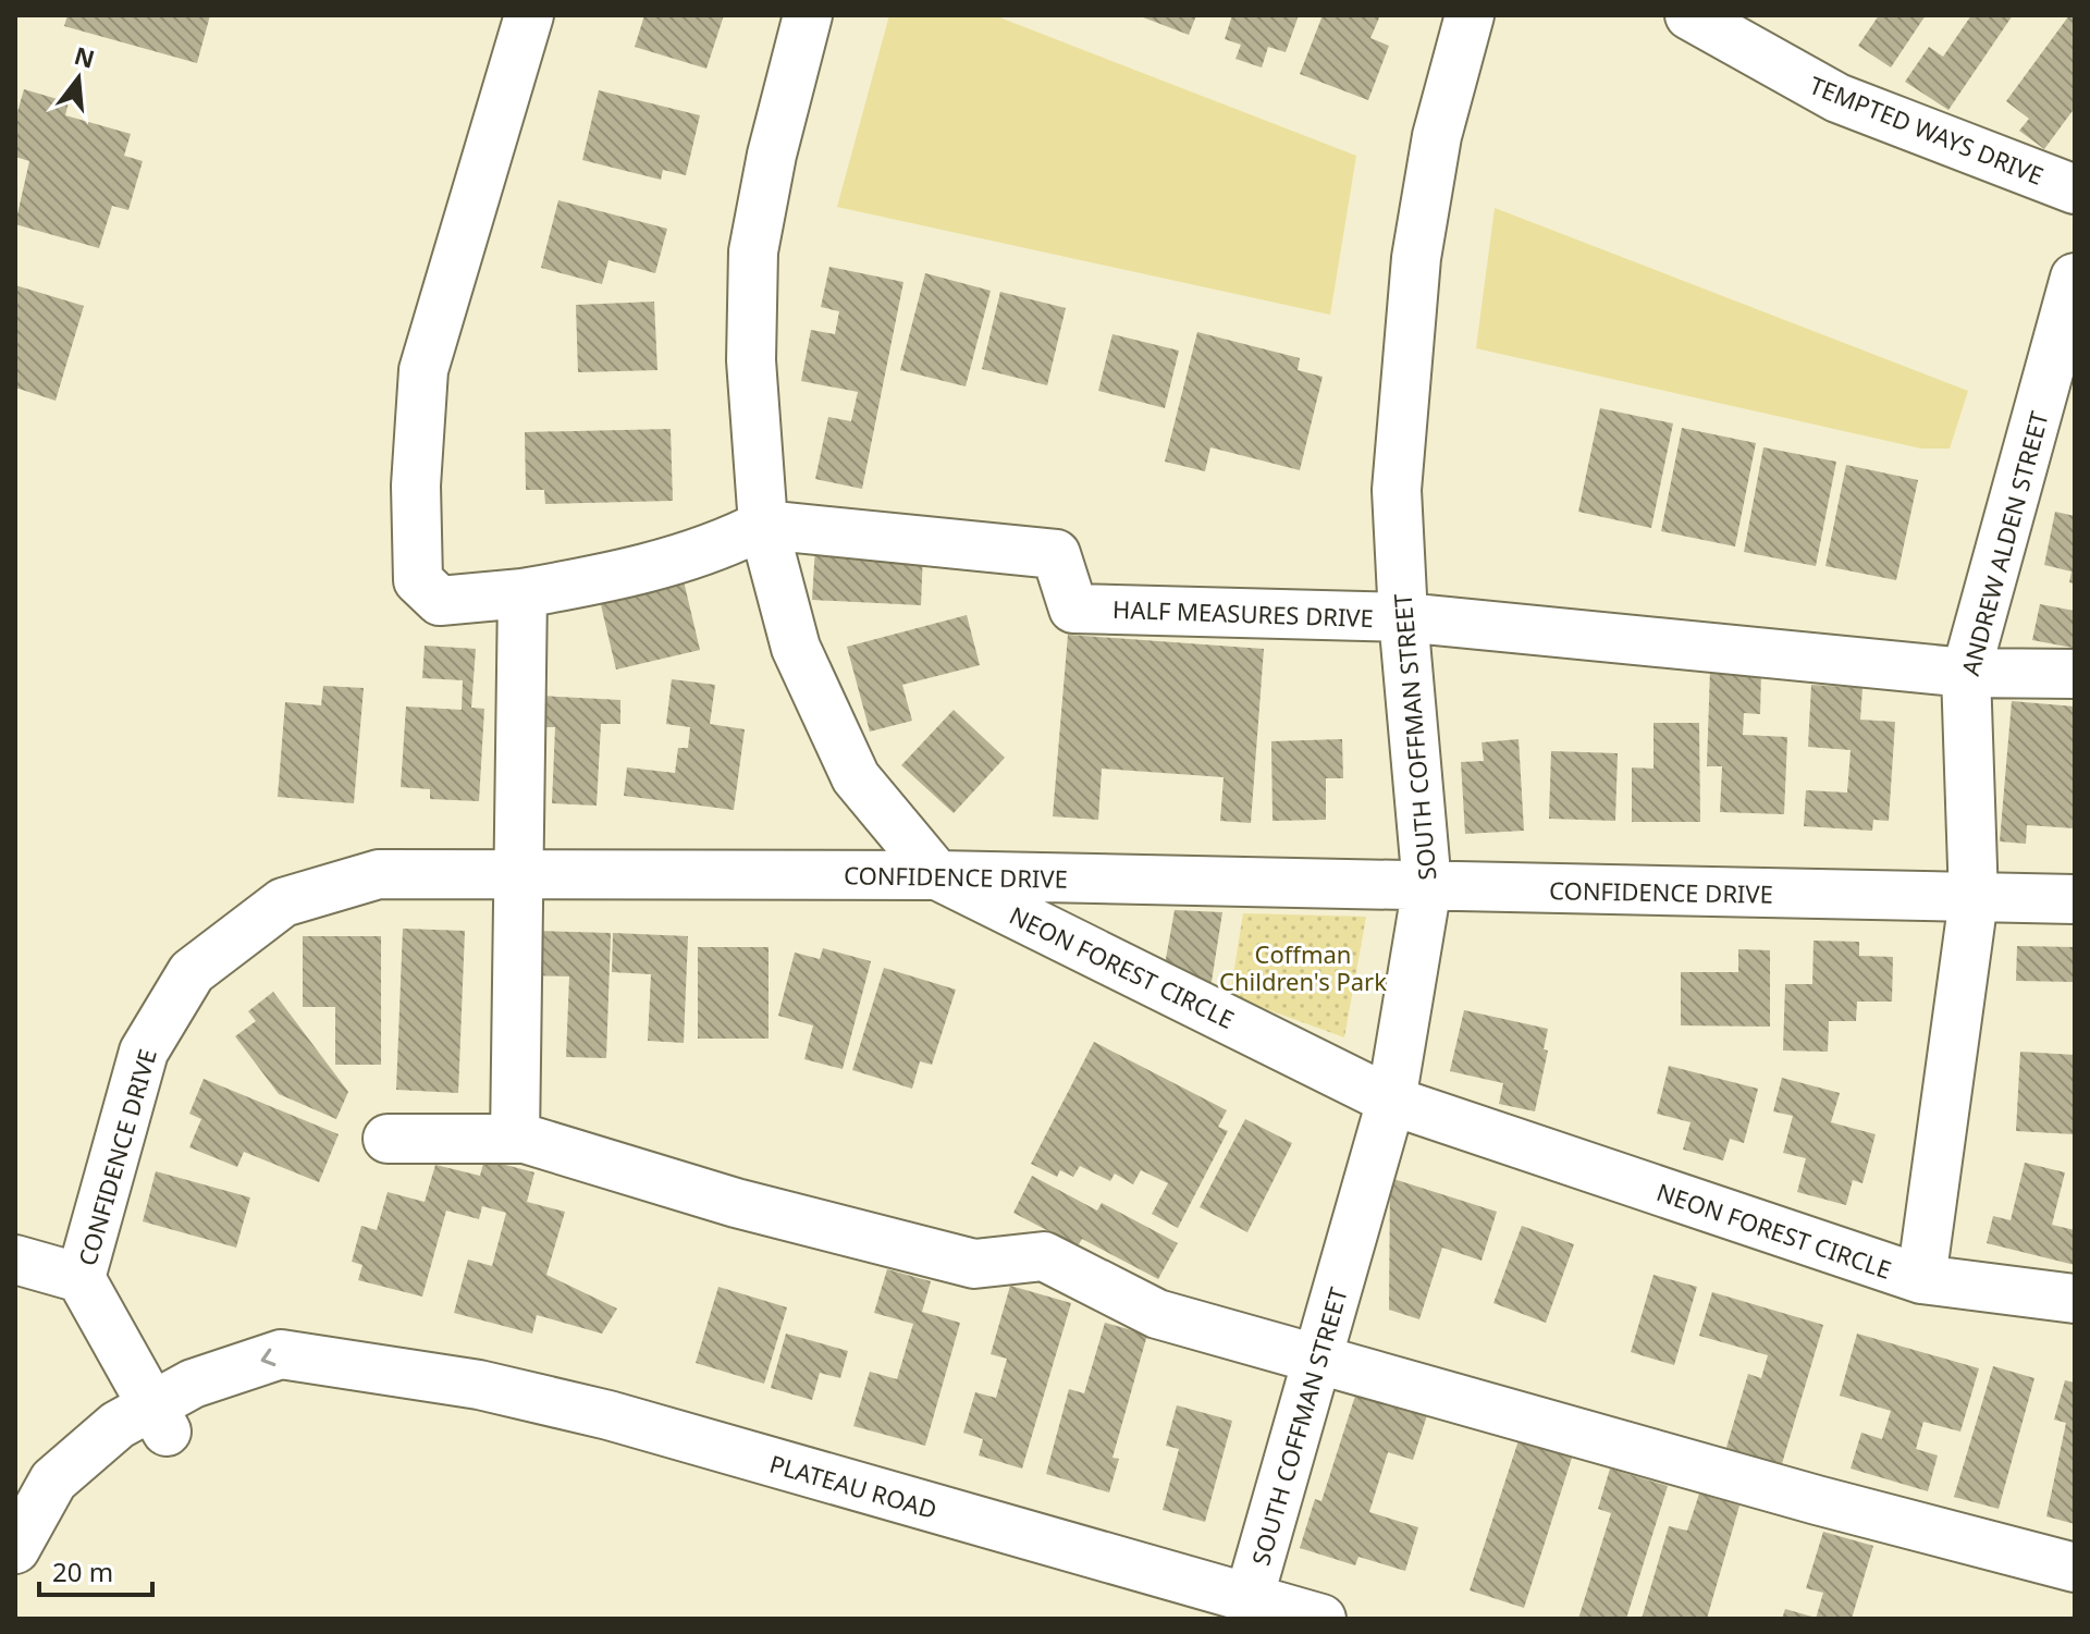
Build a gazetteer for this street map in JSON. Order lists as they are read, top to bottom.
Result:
{
  "streets": {
    "street": [
      "TEMPTED WAYS DRIVE",
      "ANDREW ALDEN STREET",
      "HALF MEASURES DRIVE",
      "SOUTH COFFMAN STREET",
      "CONFIDENCE DRIVE",
      "NEON FOREST CIRCLE",
      "PLATEAU ROAD"
    ]
  },
  "crossings": [
    ["ANDREW ALDEN STREET", "HALF MEASURES DRIVE"],
    ["ANDREW ALDEN STREET", "CONFIDENCE DRIVE"],
    ["ANDREW ALDEN STREET", "NEON FOREST CIRCLE"],
    ["HALF MEASURES DRIVE", "SOUTH COFFMAN STREET"],
    ["HALF MEASURES DRIVE", "NEON FOREST CIRCLE"],
    ["SOUTH COFFMAN STREET", "CONFIDENCE DRIVE"],
    ["SOUTH COFFMAN STREET", "NEON FOREST CIRCLE"],
    ["SOUTH COFFMAN STREET", "PLATEAU ROAD"],
    ["CONFIDENCE DRIVE", "NEON FOREST CIRCLE"]
  ],
  "parks": ["Coffman Children's Park"],
  "scale_bar": "20 m",
  "north": "top"
}
